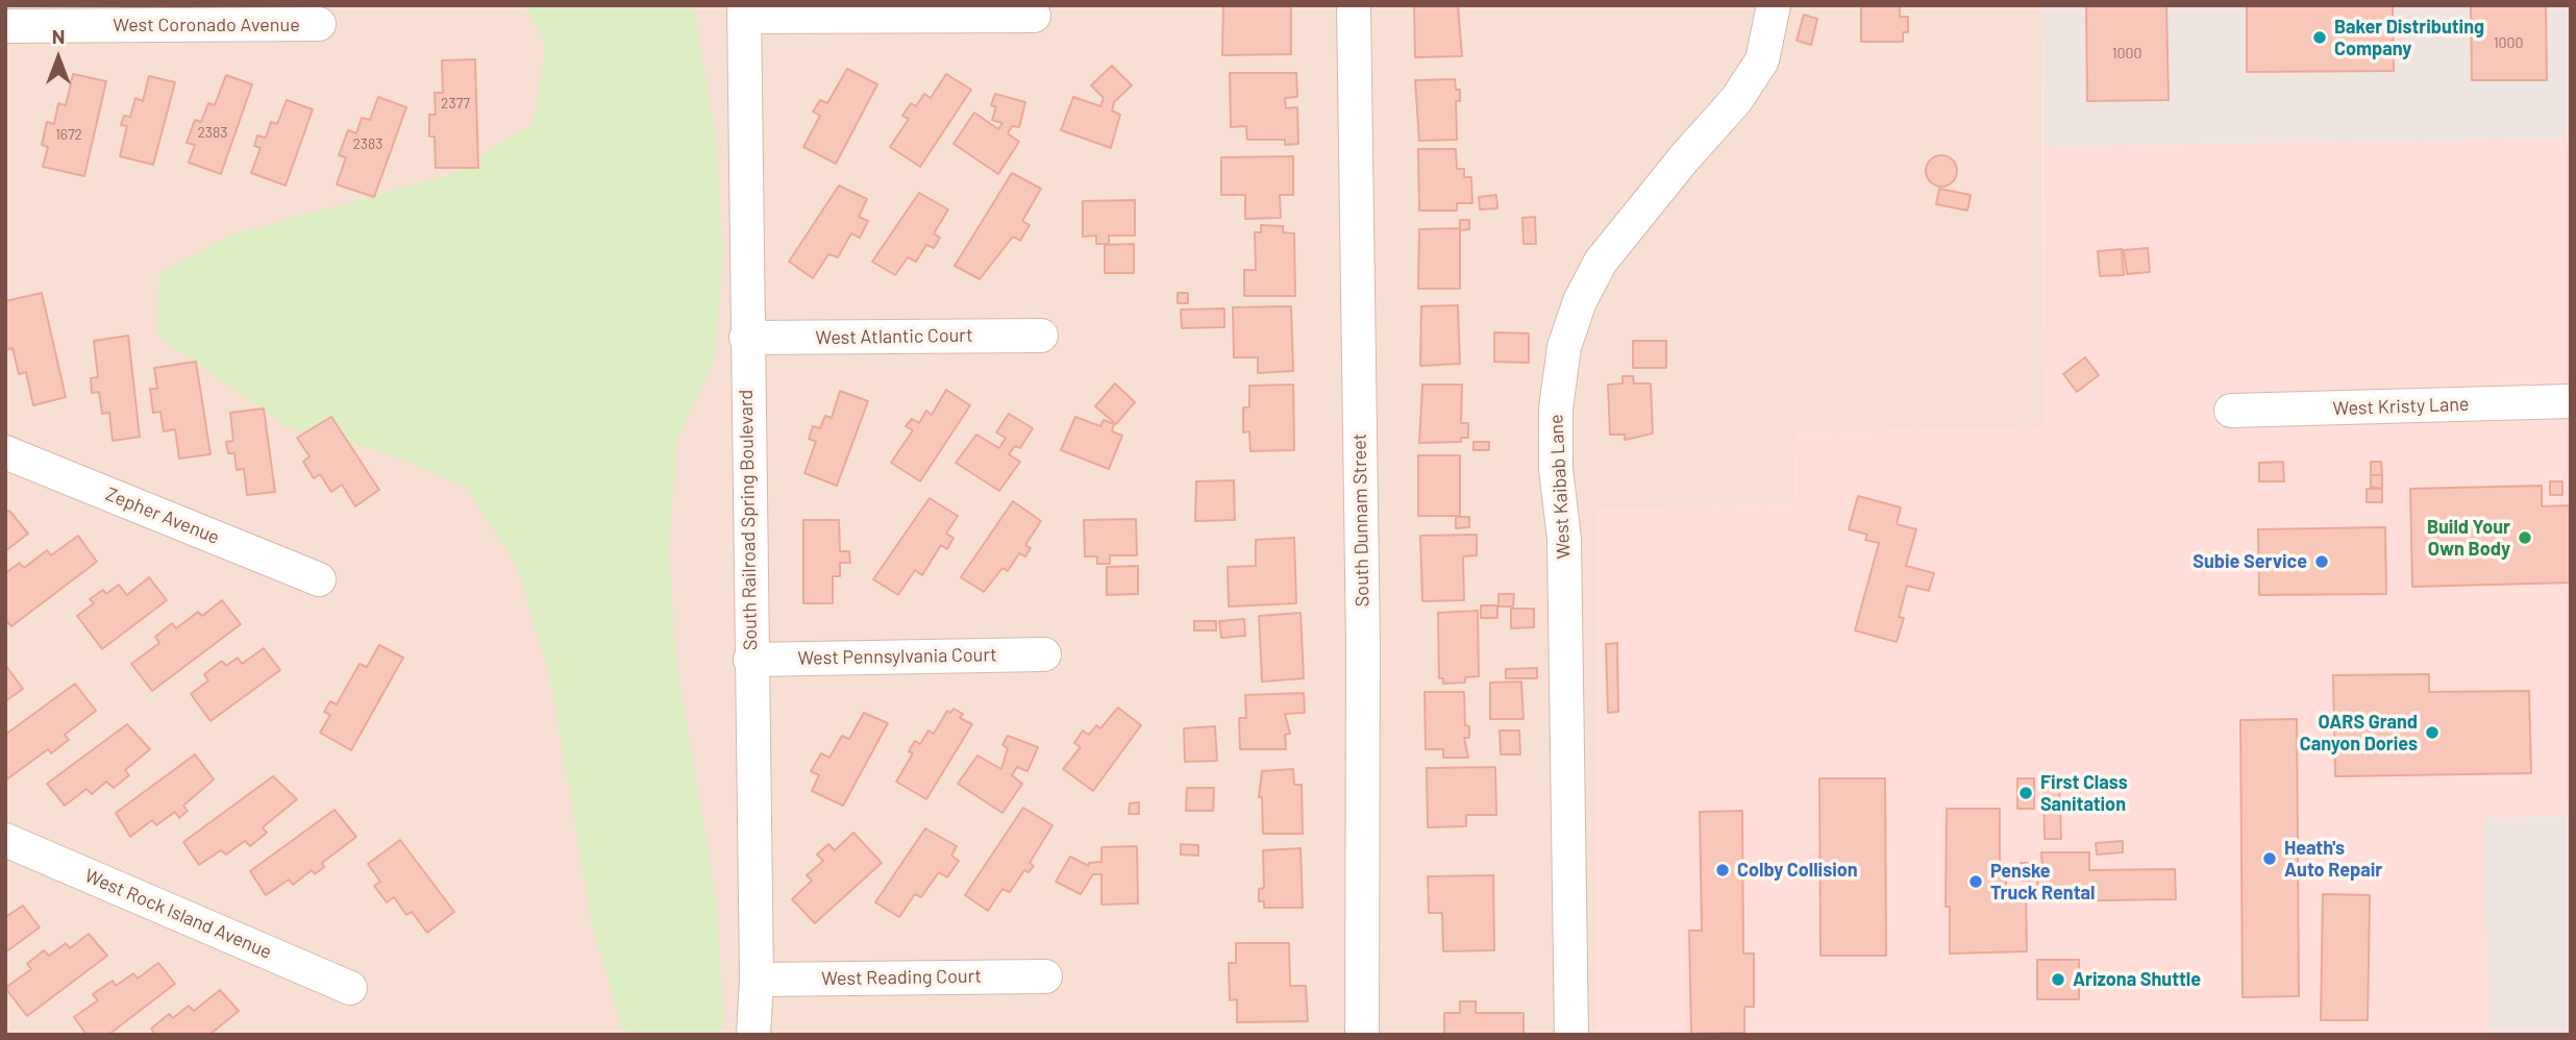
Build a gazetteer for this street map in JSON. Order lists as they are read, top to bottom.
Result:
{
  "streets": {
    "street": [
      "West Coronado Avenue",
      "West Atlantic Court",
      "West Kristy Lane",
      "West Kaibab Lane",
      "Zepher Avenue",
      "South Railroad Spring Boulevard",
      "South Dunnam Street",
      "West Pennsylvania Court",
      "West Rock Island Avenue",
      "West Reading Court"
    ]
  },
  "crossings": [
    ["West Atlantic Court", "South Railroad Spring Boulevard"],
    ["South Railroad Spring Boulevard", "West Pennsylvania Court"],
    ["South Railroad Spring Boulevard", "West Reading Court"]
  ],
  "places": [
    "Baker Distributing Company",
    "Build Your Own Body",
    "Subie Service",
    "OARS Grand Canyon Dories",
    "First Class Sanitation",
    "Heath's Auto Repair",
    "Colby Collision",
    "Penske Truck Rental",
    "Arizona Shuttle"
  ],
  "house_numbers": [
    "1000",
    "1000",
    "2377",
    "2383",
    "1672",
    "2383"
  ],
  "north": "top"
}
